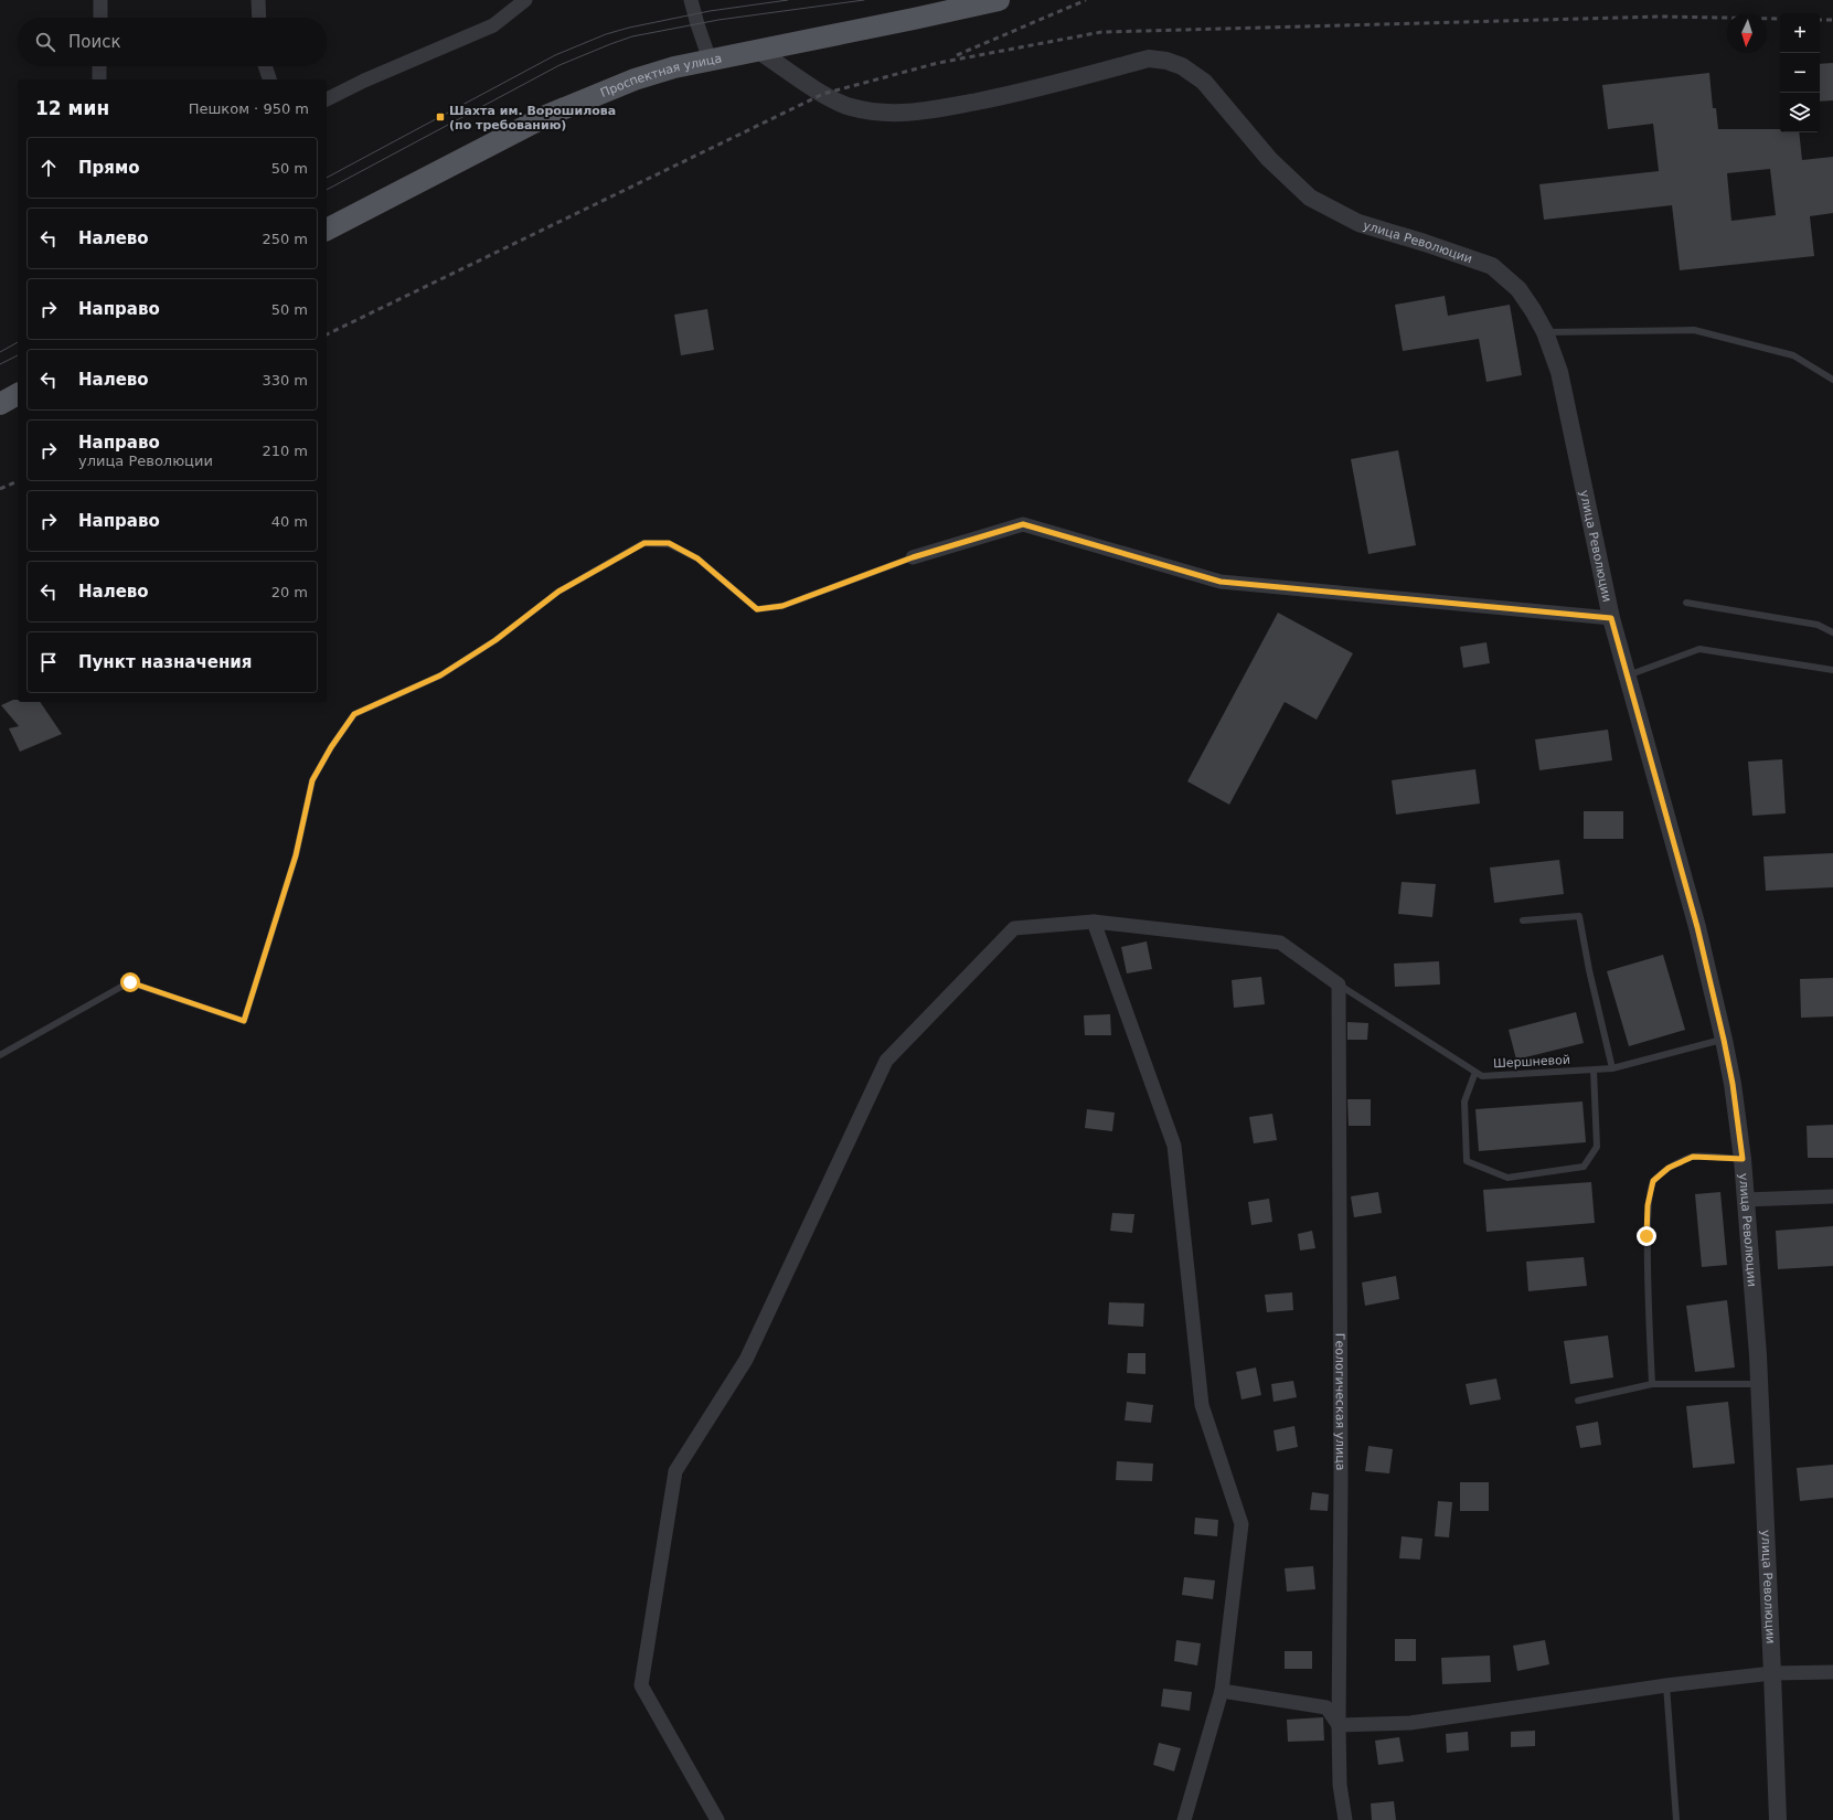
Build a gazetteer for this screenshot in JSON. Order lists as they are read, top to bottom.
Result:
{
  "streets": {
    "main road": ["Проспектная улица"],
    "street": ["улица Революции", "Геологическая улица"],
    "lane": ["Шершневой"]
  },
  "crossings": [
    ["Проспектная улица", "улица Революции"],
    ["улица Революции", "Шершневой"],
    ["Шершневой", "Геологическая улица"]
  ],
  "places": {
    "transit": ["Шахта им. Ворошилова (по требованию)"]
  },
  "north": "bottom",
  "page": {
    "map_buttons": ["+", "−"],
    "search": "Поиск",
    "heading": ["12 мин", "Пешком · 950 m"],
    "list": [
      ["Прямо", "50 m"],
      ["Налево", "250 m"],
      ["Направо", "50 m"],
      ["Налево", "330 m"],
      ["Направо", "улица Революции", "210 m"],
      ["Направо", "40 m"],
      ["Налево", "20 m"],
      "Пункт назначения"
    ]
  }
}
